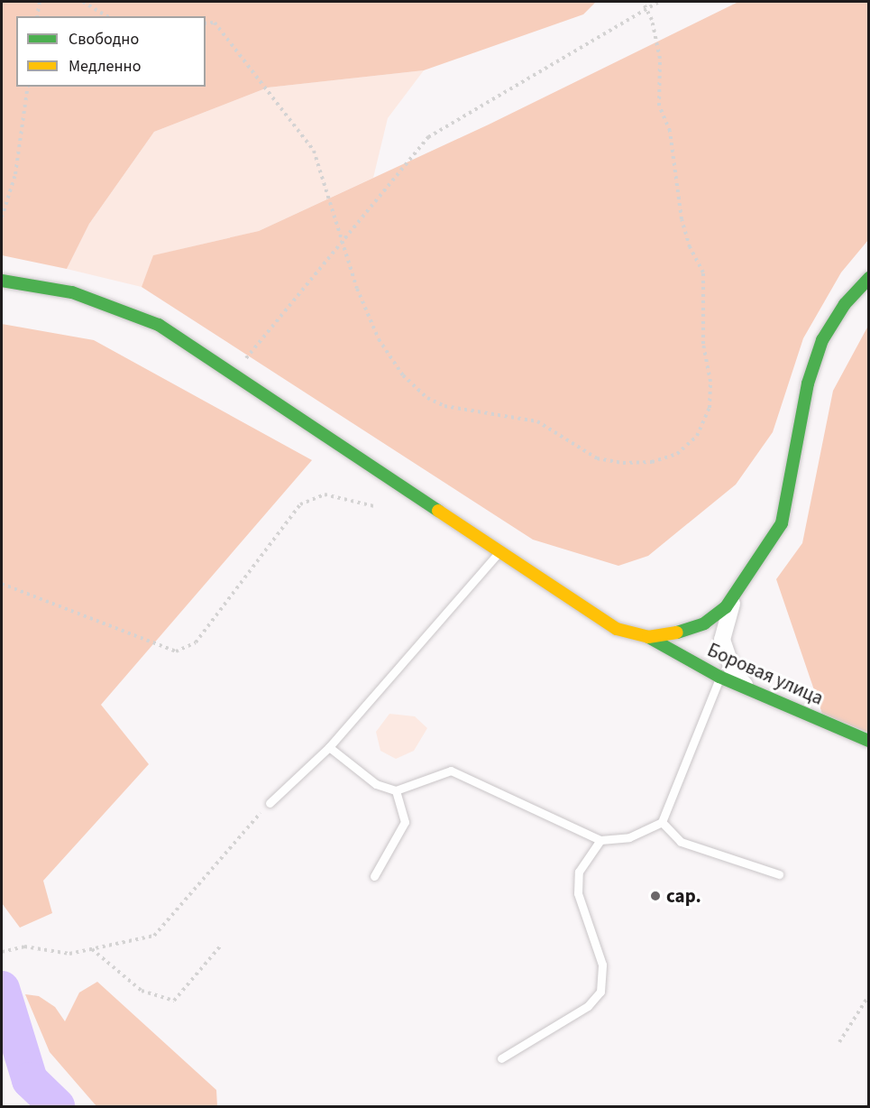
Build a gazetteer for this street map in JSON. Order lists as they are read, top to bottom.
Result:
{
  "streets": {
    "street": ["Боровая улица"]
  },
  "places": ["сар."],
  "legend": ["Свободно", "Медленно"]
}
